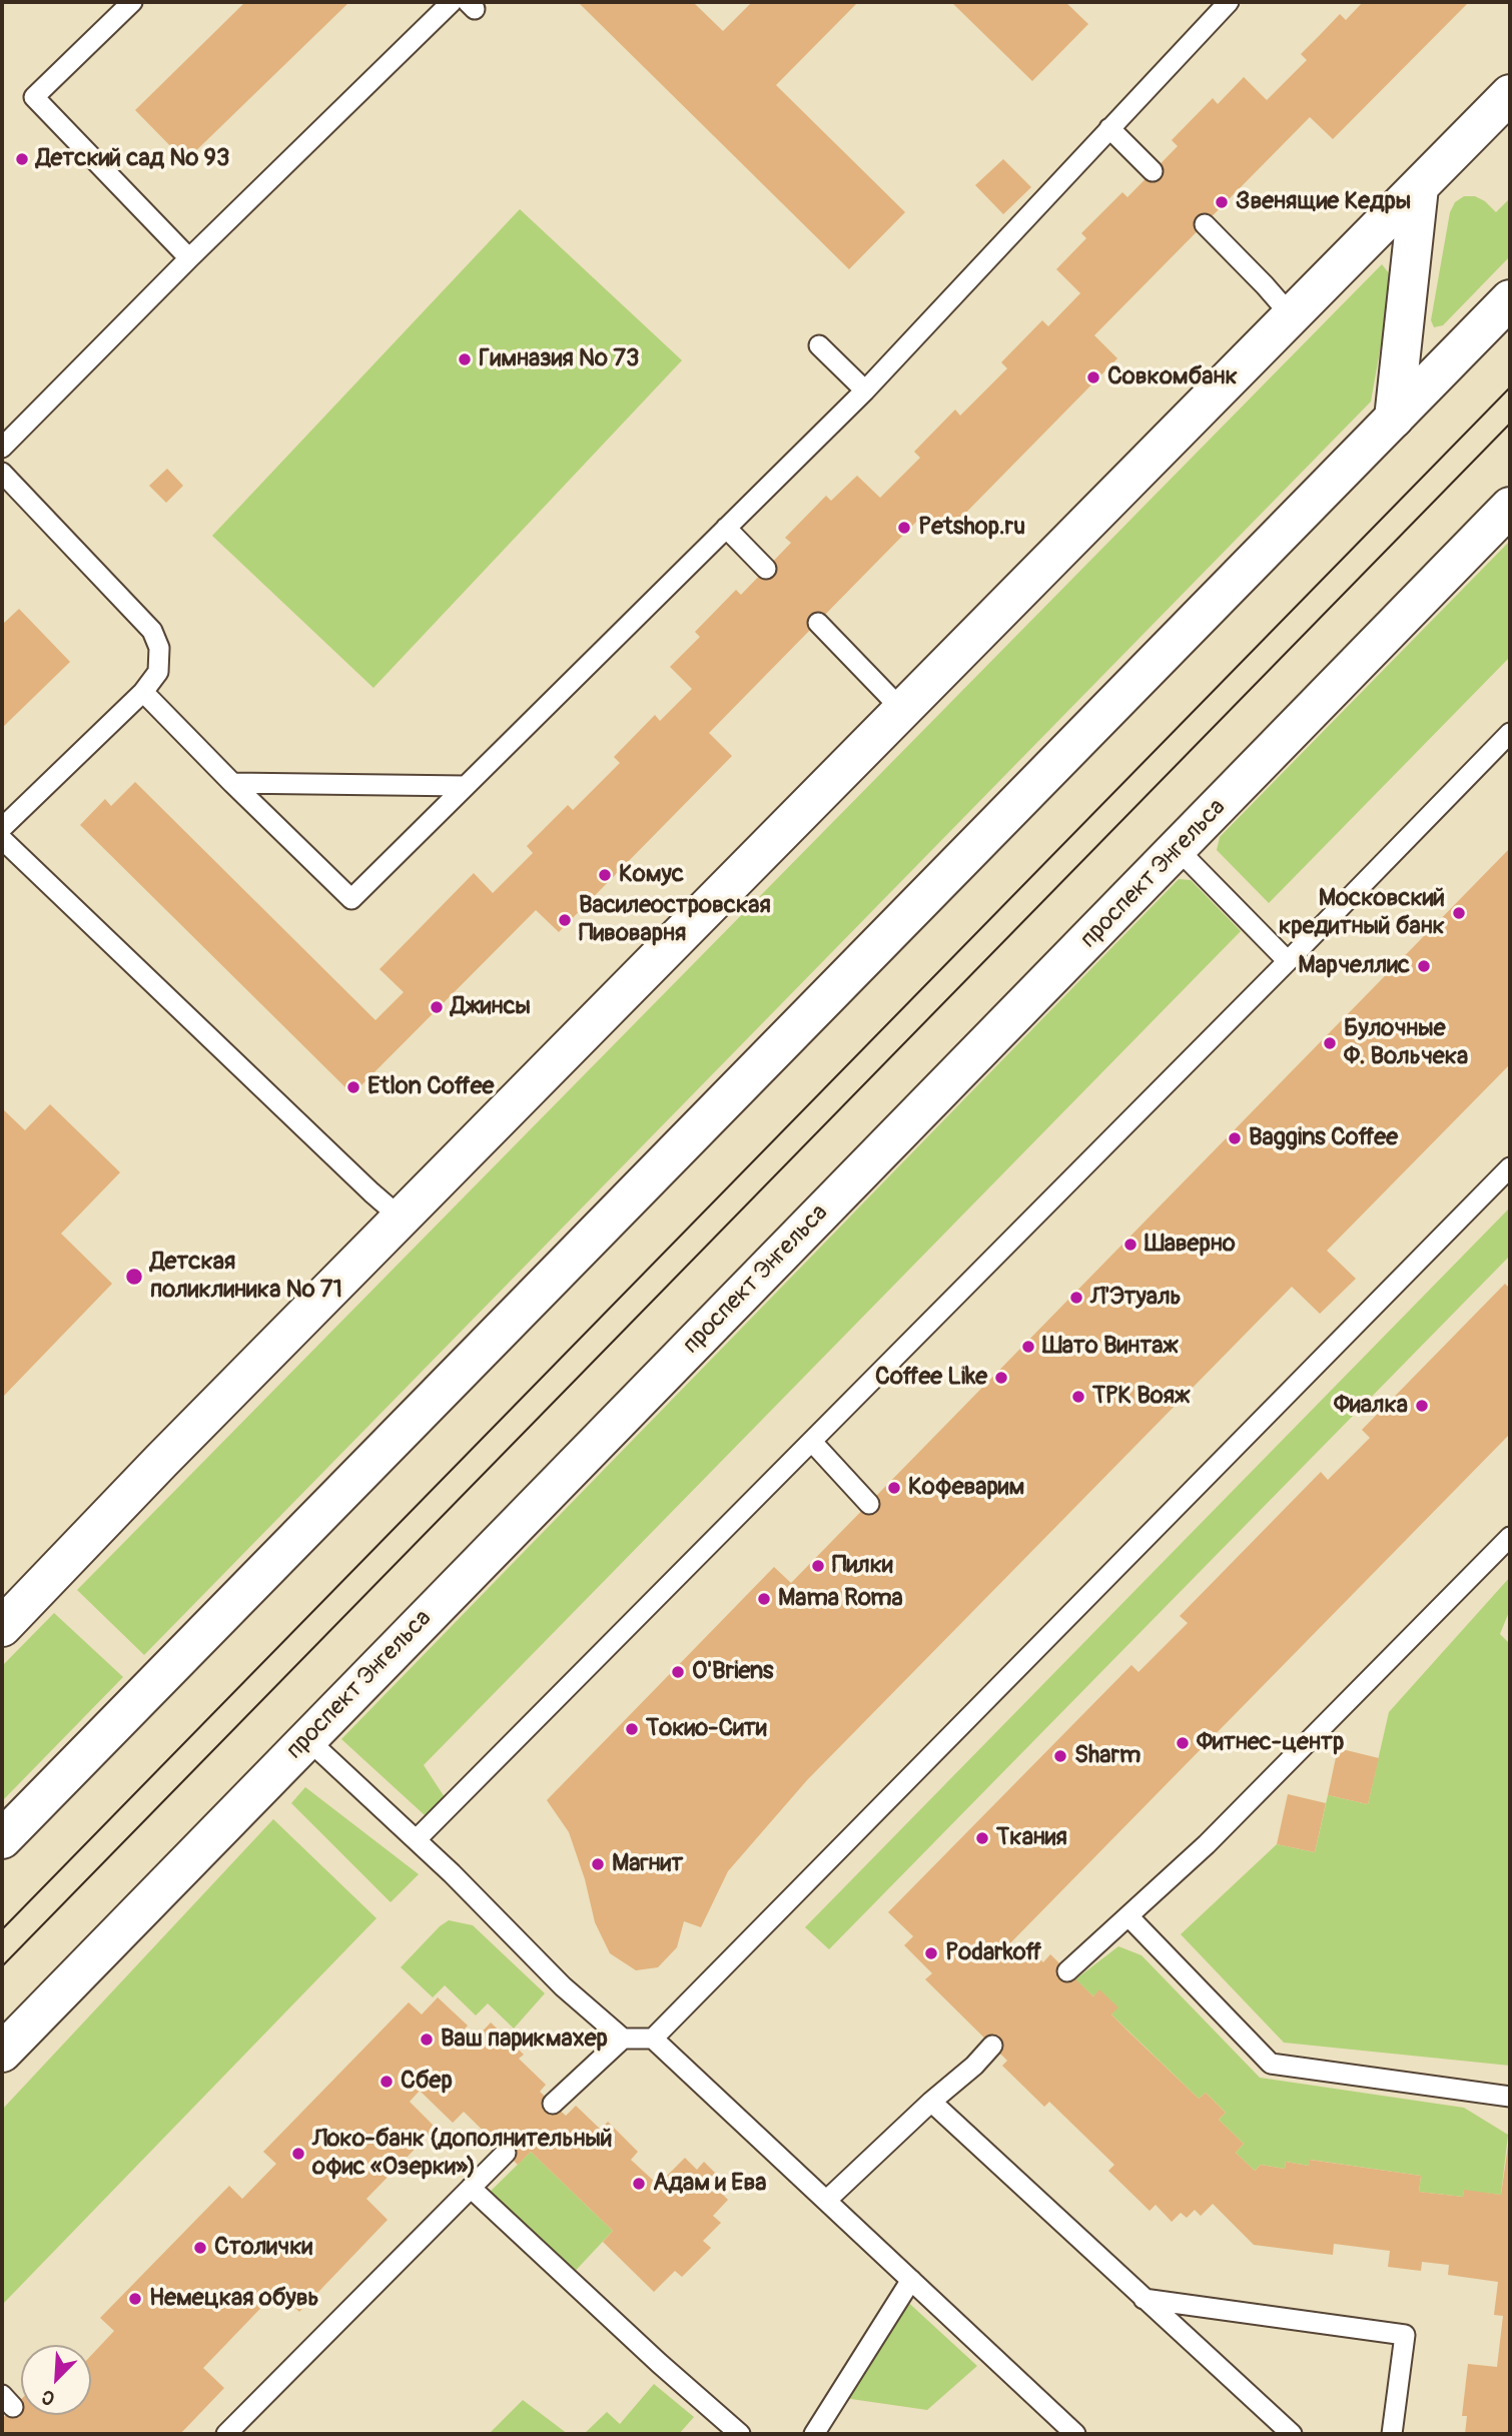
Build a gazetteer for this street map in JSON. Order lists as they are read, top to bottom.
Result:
{
  "streets": {
    "main road": ["проспект Энгельса"]
  },
  "places": [
    "Детский сад № 93",
    "Звенящие Кедры",
    "Гимназия № 73",
    "Совкомбанк",
    "Petshop.ru",
    "Комус",
    "Московский кредитный банк",
    "Василеостровская Пивоварня",
    "Марчеллис",
    "Джинсы",
    "Булочные Ф. Вольчека",
    "Etlon Coffee",
    "Baggins Coffee",
    "Шаверно",
    "Детская поликлиника № 71",
    "Л'Этуаль",
    "Шато Винтаж",
    "Coffee Like",
    "ТРК Вояж",
    "Фиалка",
    "Кофеварим",
    "Пилки",
    "Mama Roma",
    "O'Briens",
    "Токио-Сити",
    "Фитнес-центр",
    "Sharm",
    "Ткания",
    "Магнит",
    "Podarkoff",
    "Ваш парикмахер",
    "Сбер",
    "Локо-банк (дополнительный офис «Озерки»)",
    "Адам и Ева",
    "Столички",
    "Немецкая обувь"
  ],
  "north": "bottom left"
}
